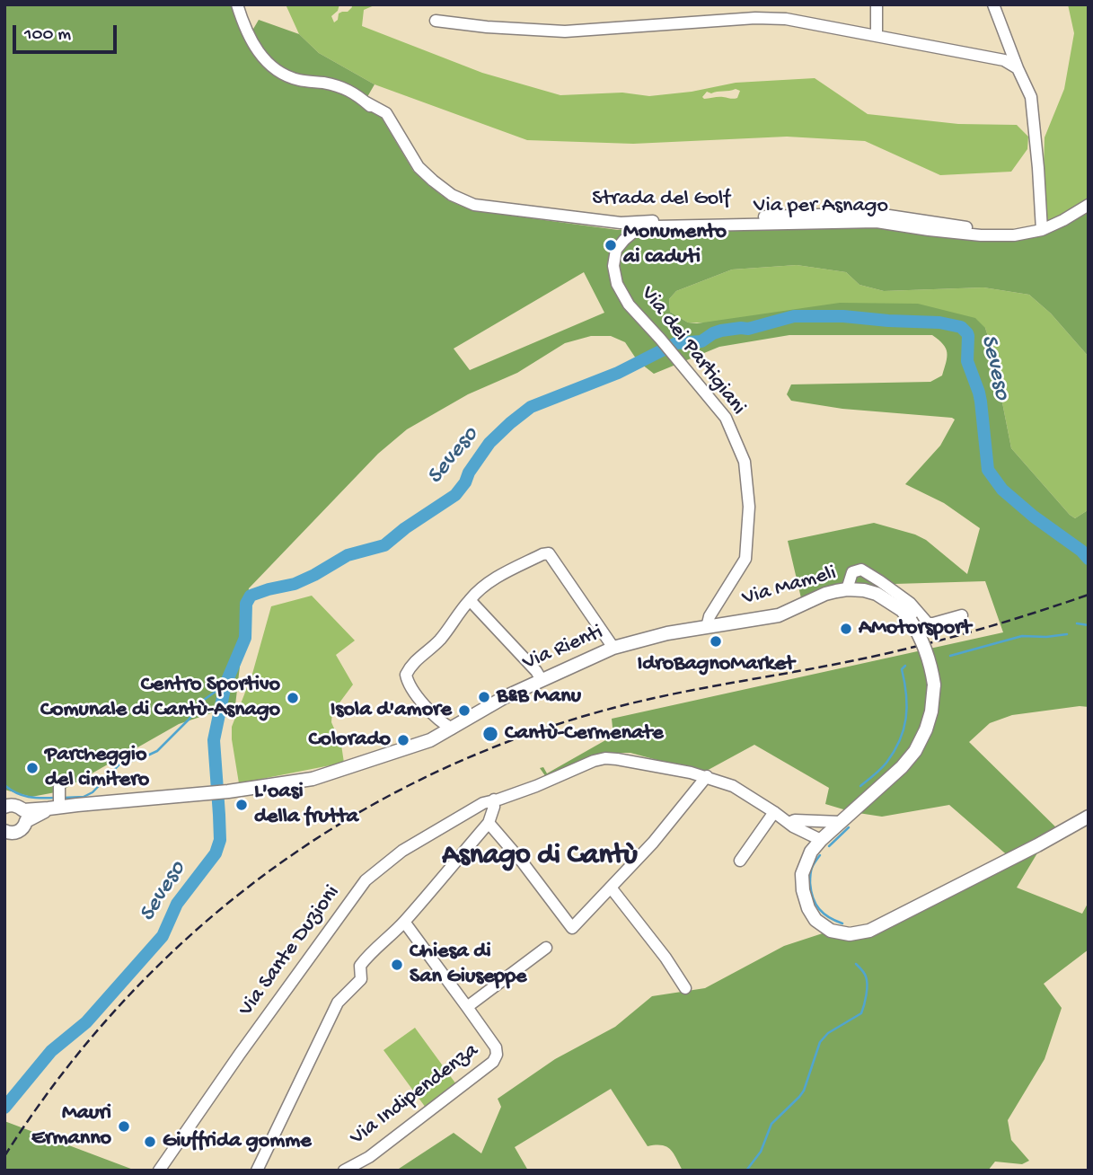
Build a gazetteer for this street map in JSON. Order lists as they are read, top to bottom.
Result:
{
  "streets": {
    "main road": ["Via Mameli", "Via Rienti"],
    "street": [
      "Strada del Golf",
      "Via per Asnago",
      "Via dei Partigiani",
      "Via Sante Duzioni",
      "Via Indipendenza"
    ]
  },
  "crossings": [
    ["Strada del Golf", "Via per Asnago"],
    ["Strada del Golf", "Via dei Partigiani"],
    ["Via per Asnago", "Via dei Partigiani"],
    ["Via dei Partigiani", "Via Mameli"],
    ["Via dei Partigiani", "Via Rienti"],
    ["Via Mameli", "Via Rienti"]
  ],
  "districts": ["Asnago di Cantù"],
  "water": ["Seveso"],
  "places": [
    "Monumento ai caduti",
    "AMotorsport",
    "IdroBagnoMarket",
    "B&B Manu",
    "Centro Sportivo Comunale di Cantù-Asnago",
    "Isola d'amore",
    "Cantù-Cermenate",
    "Colorado",
    "Parcheggio del cimitero",
    "L'oasi della frutta",
    "Chiesa di San Giuseppe",
    "Mauri Ermanno",
    "Giuffrida gomme"
  ],
  "scale_bar": "100 m"
}
